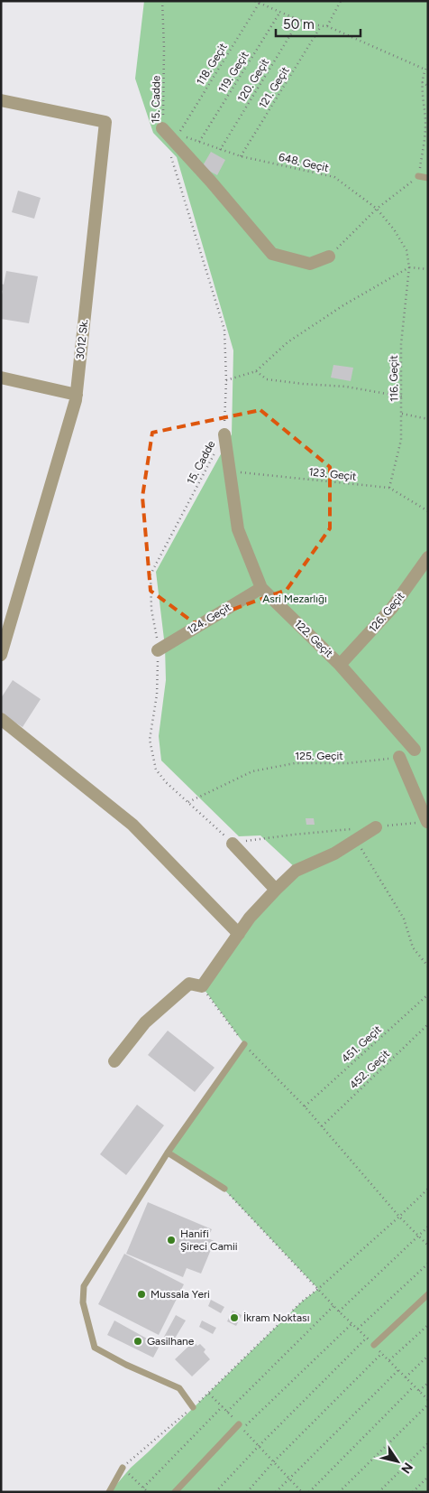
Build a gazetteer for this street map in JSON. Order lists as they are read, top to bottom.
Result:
{
  "streets": {
    "street": [
      "3012 Sk.",
      "126. Geçit",
      "124. Geçit",
      "122. Geçit"
    ],
    "path": [
      "118. Geçit",
      "119. Geçit",
      "120. Geçit",
      "121. Geçit",
      "15. Cadde",
      "648. Geçit",
      "116. Geçit",
      "123. Geçit",
      "125. Geçit",
      "451. Geçit",
      "452. Geçit"
    ]
  },
  "crossings": [
    ["118. Geçit", "15. Cadde"],
    ["119. Geçit", "648. Geçit"],
    ["120. Geçit", "648. Geçit"],
    ["121. Geçit", "648. Geçit"],
    ["15. Cadde", "124. Geçit"],
    ["15. Cadde", "122. Geçit"],
    ["15. Cadde", "125. Geçit"],
    ["648. Geçit", "116. Geçit"],
    ["116. Geçit", "123. Geçit"],
    ["123. Geçit", "122. Geçit"],
    ["126. Geçit", "122. Geçit"],
    ["124. Geçit", "122. Geçit"]
  ],
  "parks": ["Asri Mezarlığı"],
  "places": [
    "Hanifi Şireci Camii",
    "Mussala Yeri",
    "İkram Noktası",
    "Gasilhane"
  ],
  "scale_bar": "50 m",
  "north": "bottom right"
}
